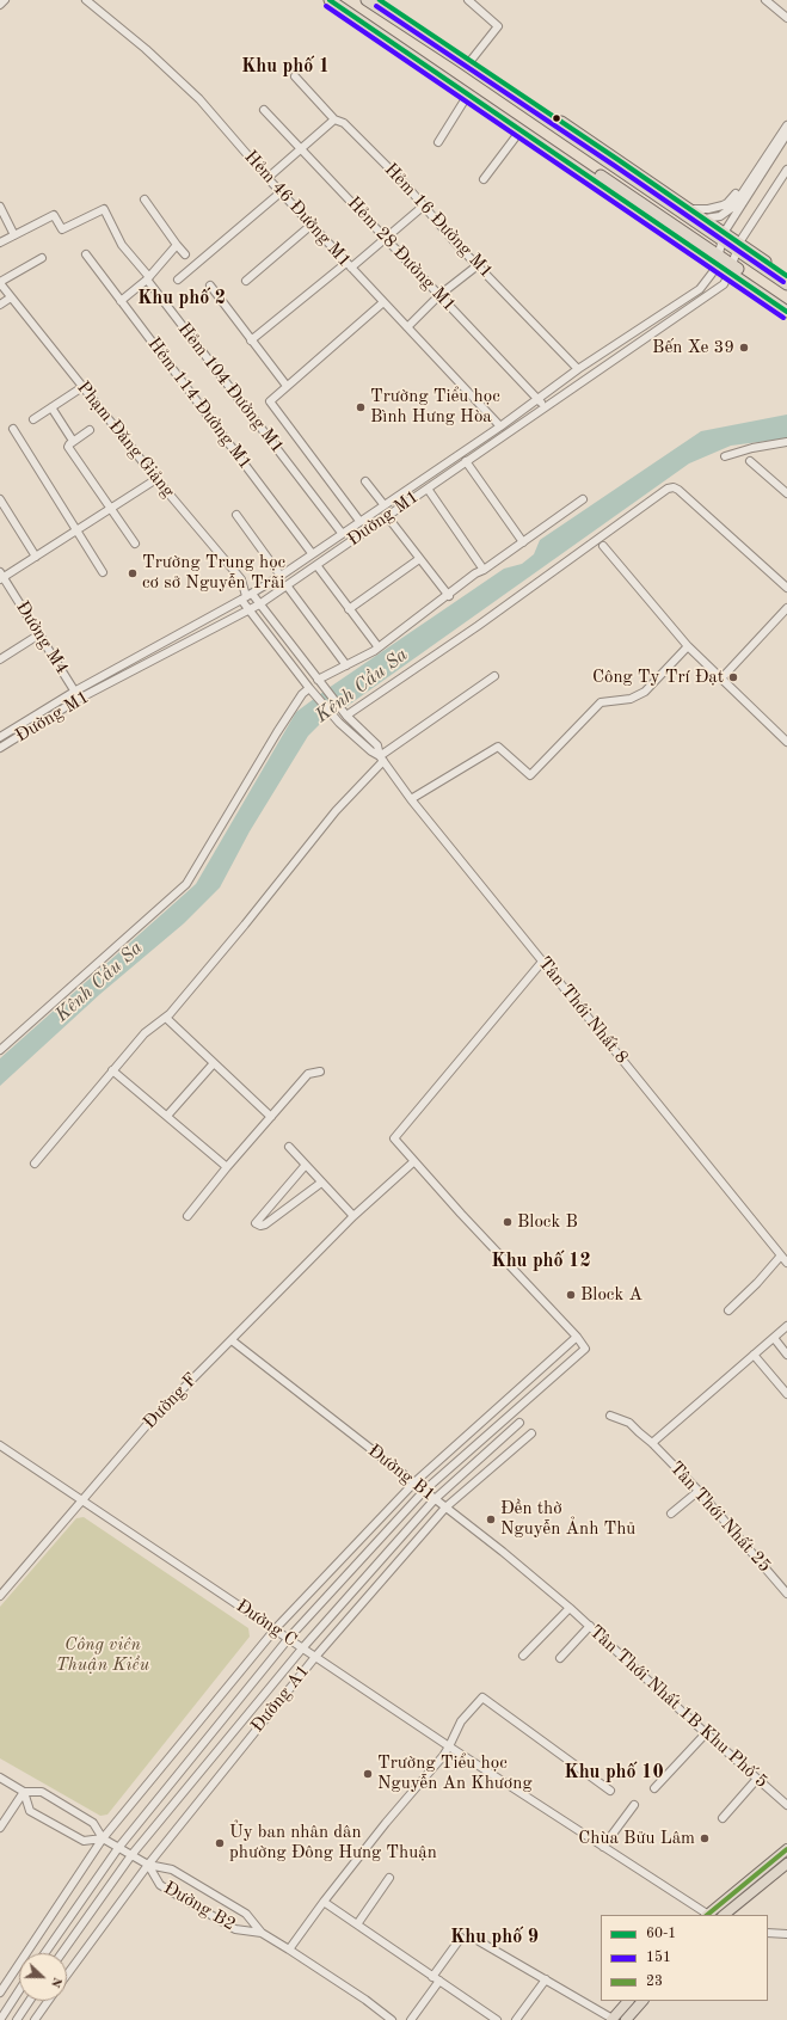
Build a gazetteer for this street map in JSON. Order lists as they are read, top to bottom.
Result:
{
  "streets": {
    "street": [
      "Hẻm 46 Đường M1",
      "Hẻm 16 Đường M1",
      "Hẻm 28 Đường M1",
      "Hẻm 104 Đường M1",
      "Hẻm 114 Đường M1",
      "Phạm Đăng Giảng",
      "Đường M1",
      "Đường M4",
      "Tân Thới Nhất 8",
      "Đường F",
      "Đường B1",
      "Tân Thới Nhất 25",
      "Đường C",
      "Đường A1",
      "Tân Thới Nhất 1B Khu Phố 5",
      "Đường B2"
    ]
  },
  "crossings": [
    ["Hẻm 46 Đường M1", "Đường M1"],
    ["Hẻm 16 Đường M1", "Đường M1"],
    ["Hẻm 28 Đường M1", "Đường M1"],
    ["Hẻm 104 Đường M1", "Đường M1"],
    ["Hẻm 114 Đường M1", "Đường M1"],
    ["Phạm Đăng Giảng", "Đường M1"],
    ["Phạm Đăng Giảng", "Tân Thới Nhất 8"],
    ["Đường M1", "Đường M4"],
    ["Đường F", "Đường B1"],
    ["Đường F", "Đường C"],
    ["Đường B1", "Đường A1"],
    ["Đường B1", "Tân Thới Nhất 1B Khu Phố 5"],
    ["Đường C", "Đường A1"],
    ["Đường A1", "Đường B2"]
  ],
  "districts": [
    "Khu phố 1",
    "Khu phố 2",
    "Khu phố 12",
    "Khu phố 10",
    "Khu phố 9"
  ],
  "water": ["Kênh Cầu Sa"],
  "parks": ["Công viên Thuận Kiều"],
  "places": [
    "Bến Xe 39",
    "Trường Tiểu học Bình Hưng Hòa",
    "Trường Trung học cơ sở Nguyễn Trãi",
    "Công Ty Trí Đạt",
    "Block B",
    "Block A",
    "Đền thờ Nguyễn Ảnh Thủ",
    "Trường Tiểu học Nguyễn An Khương",
    "Chùa Bửu Lâm",
    "Ủy ban nhân dân phường Đông Hưng Thuận"
  ],
  "lines": ["transit line 60-1", "transit line 151", "transit line 23"],
  "legend": ["60-1", "151", "23"],
  "north": "right"
}
